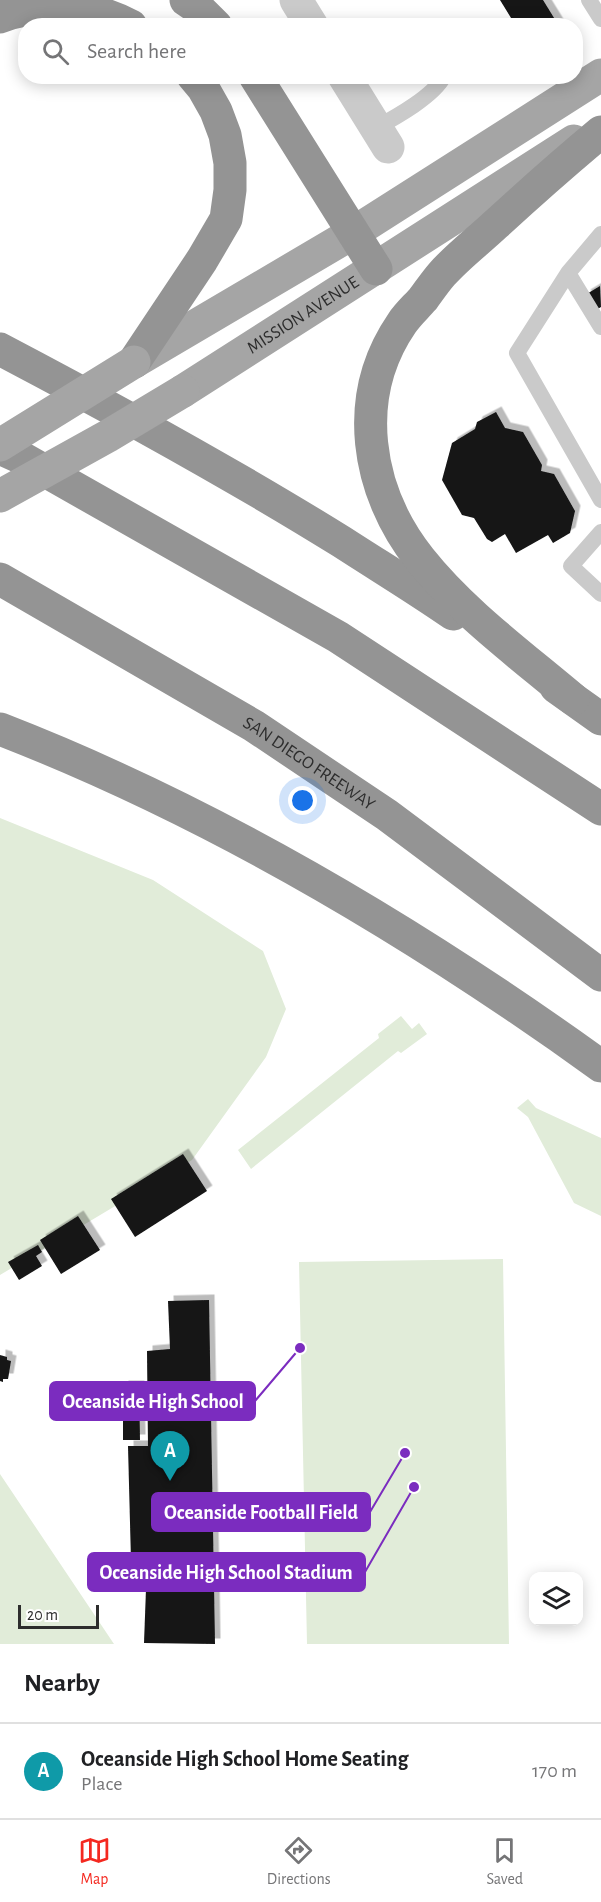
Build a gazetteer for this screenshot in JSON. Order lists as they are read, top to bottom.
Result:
{
  "streets": {
    "highway": ["SAN DIEGO FREEWAY"],
    "main road": ["MISSION AVENUE"]
  },
  "places": ["Oceanside High School", "Oceanside Football Field", "Oceanside High School Stadium"],
  "scale_bar": "20 m",
  "page": {
    "search": "Search here",
    "pins": "A",
    "scale": "20 m",
    "heading": "Nearby",
    "list": [
      {
        "mark": "A",
        "name": "Oceanside High School Home Seating",
        "note": "Place",
        "value": "170 m"
      }
    ],
    "nav": ["Map", "Directions", "Saved"]
  }
}
